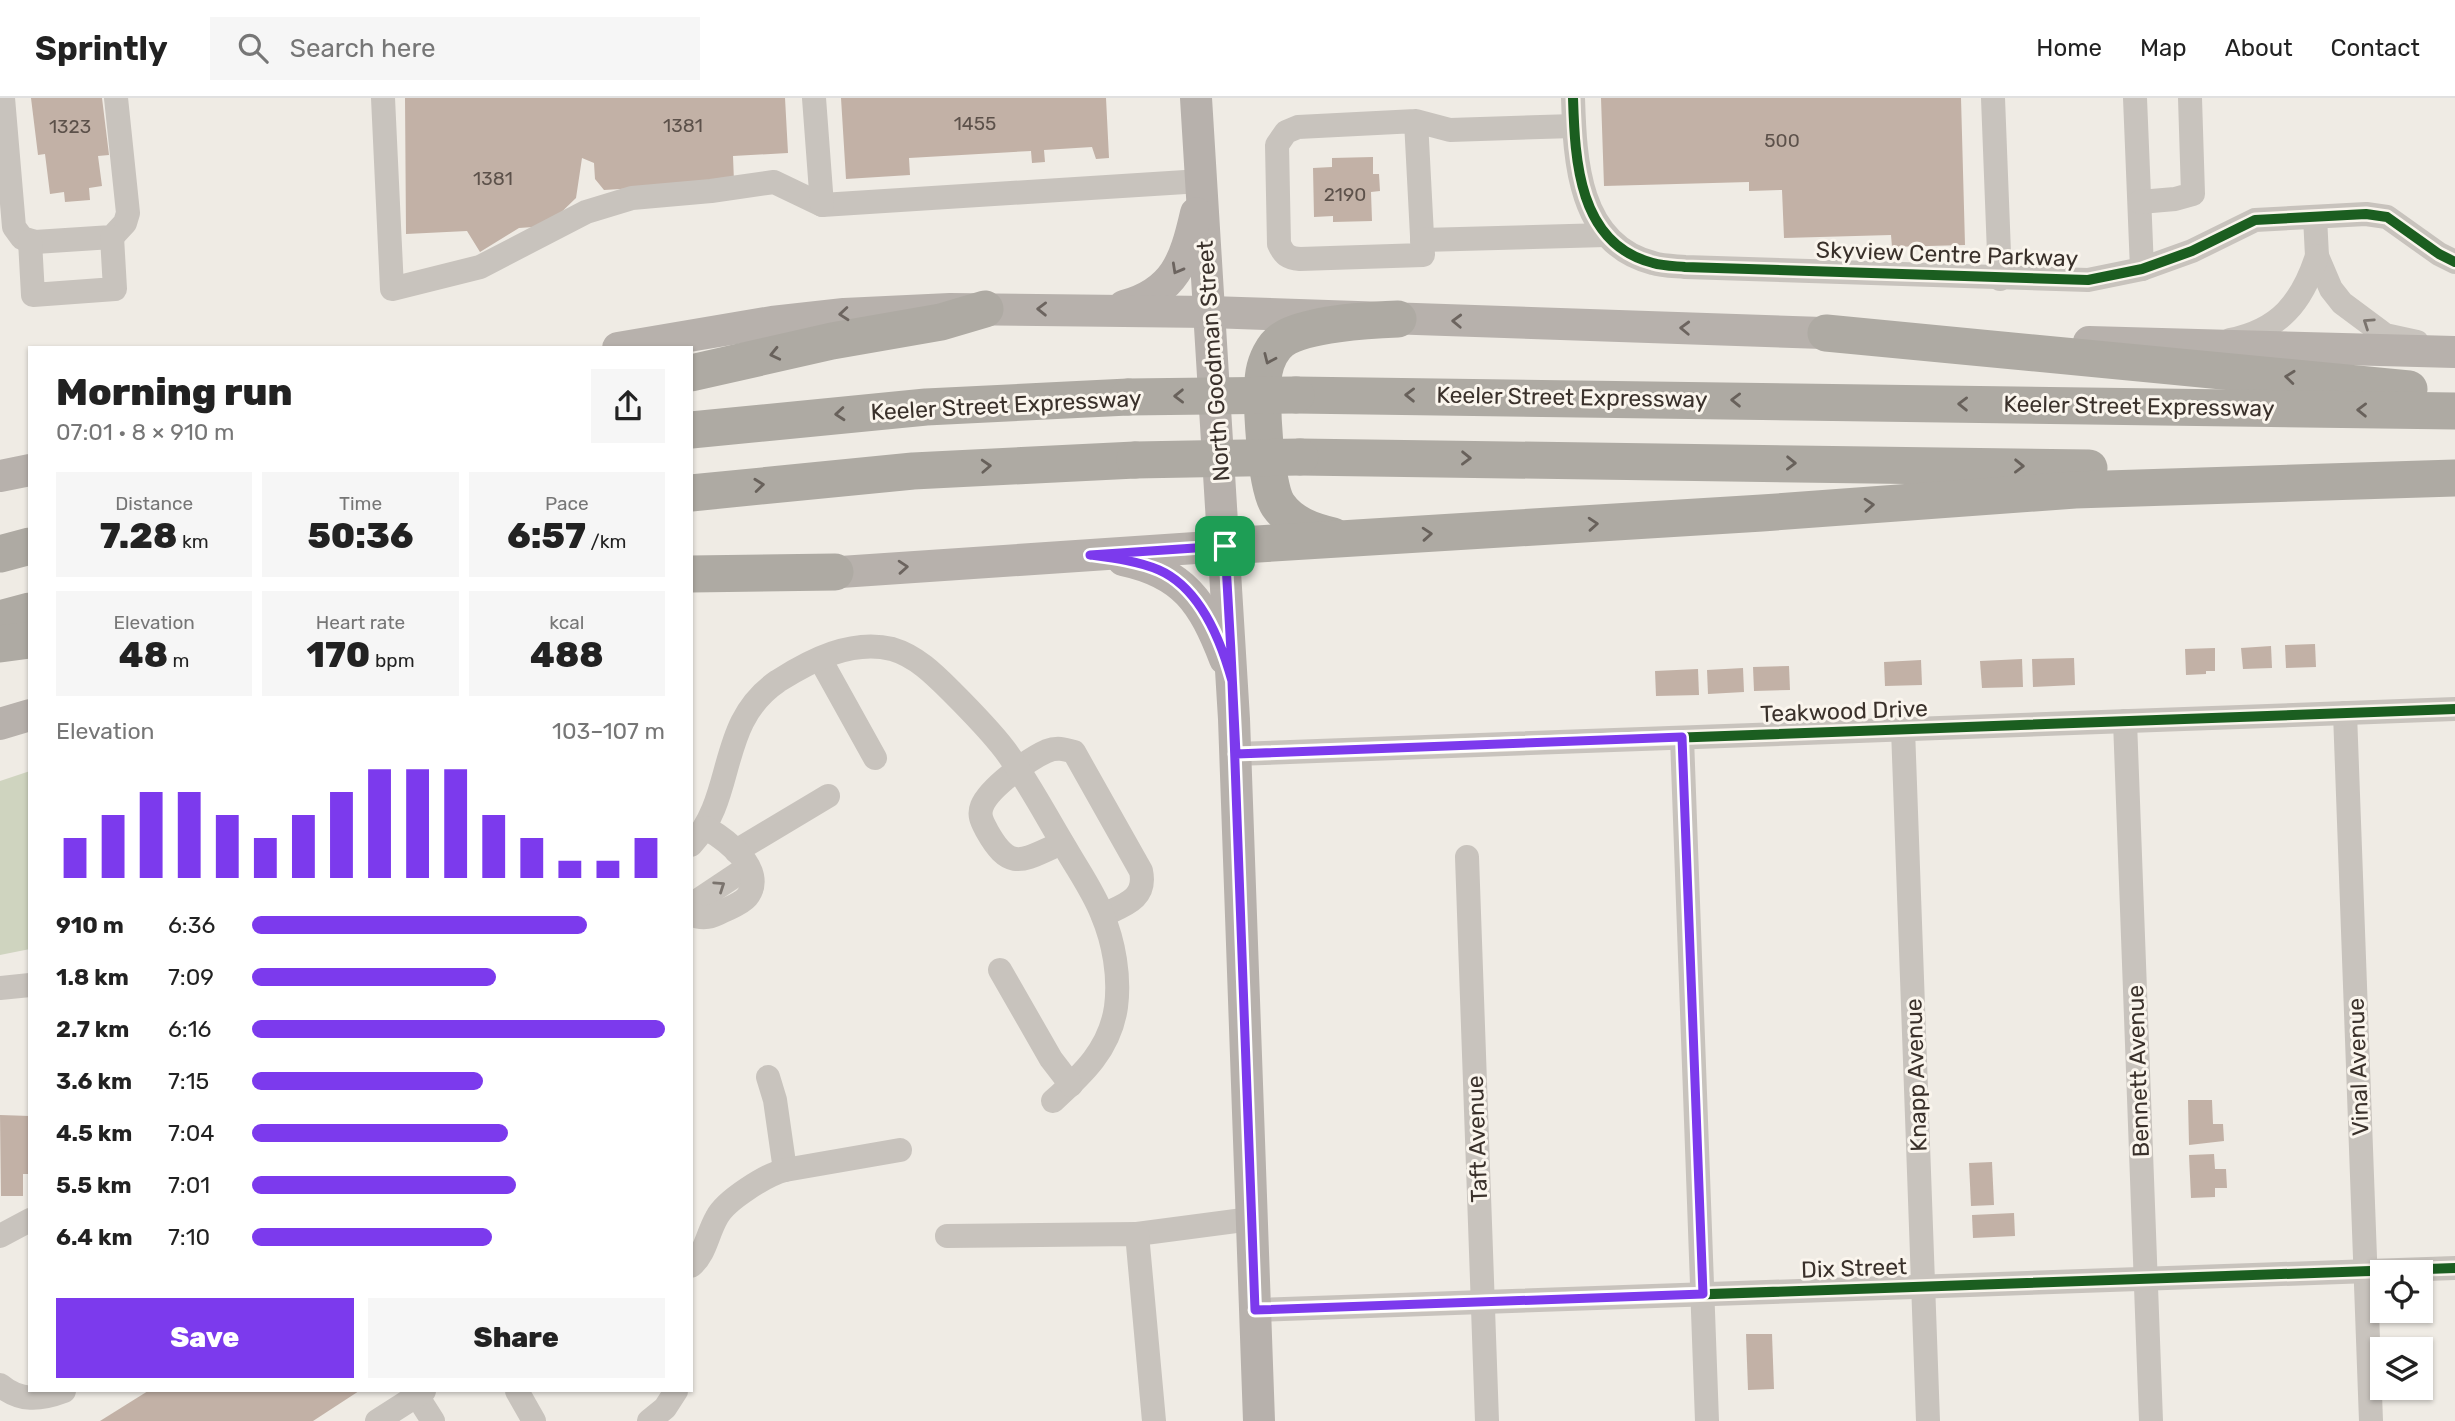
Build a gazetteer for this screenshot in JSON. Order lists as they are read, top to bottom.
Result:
{
  "streets": {
    "highway": ["Keeler Street Expressway"],
    "main road": ["North Goodman Street"],
    "street": [
      "Skyview Centre Parkway",
      "Teakwood Drive",
      "Vinal Avenue",
      "Bennett Avenue",
      "Knapp Avenue",
      "Taft Avenue",
      "Dix Street"
    ]
  },
  "crossings": [
    ["North Goodman Street", "Teakwood Drive"],
    ["North Goodman Street", "Dix Street"],
    ["Teakwood Drive", "Vinal Avenue"],
    ["Teakwood Drive", "Bennett Avenue"],
    ["Teakwood Drive", "Knapp Avenue"],
    ["Vinal Avenue", "Dix Street"],
    ["Bennett Avenue", "Dix Street"],
    ["Knapp Avenue", "Dix Street"],
    ["Taft Avenue", "Dix Street"]
  ],
  "house_numbers": [
    "1455",
    "1381",
    "1323",
    "500",
    "1381",
    "2190"
  ],
  "page": {
    "header": "Sprintly",
    "search": "Search here",
    "nav": [
      "Home",
      "Map",
      "About",
      "Contact"
    ],
    "heading": ["Morning run", "07:01 · 8 × 910 m"],
    "stats": [
      ["Distance", "7.28 km"],
      ["Time", "50:36"],
      ["Pace", "6:57 /km"],
      ["Elevation", "48 m"],
      ["Heart rate", "170 bpm"],
      ["kcal", "488"]
    ],
    "chart": ["Elevation", "103–107 m"],
    "list": [
      {
        "name": "910 m",
        "note": "6:36"
      },
      {
        "name": "1.8 km",
        "note": "7:09"
      },
      {
        "name": "2.7 km",
        "note": "6:16"
      },
      {
        "name": "3.6 km",
        "note": "7:15"
      },
      {
        "name": "4.5 km",
        "note": "7:04"
      },
      {
        "name": "5.5 km",
        "note": "7:01"
      },
      {
        "name": "6.4 km",
        "note": "7:10"
      }
    ],
    "buttons": ["Save", "Share"]
  }
}
